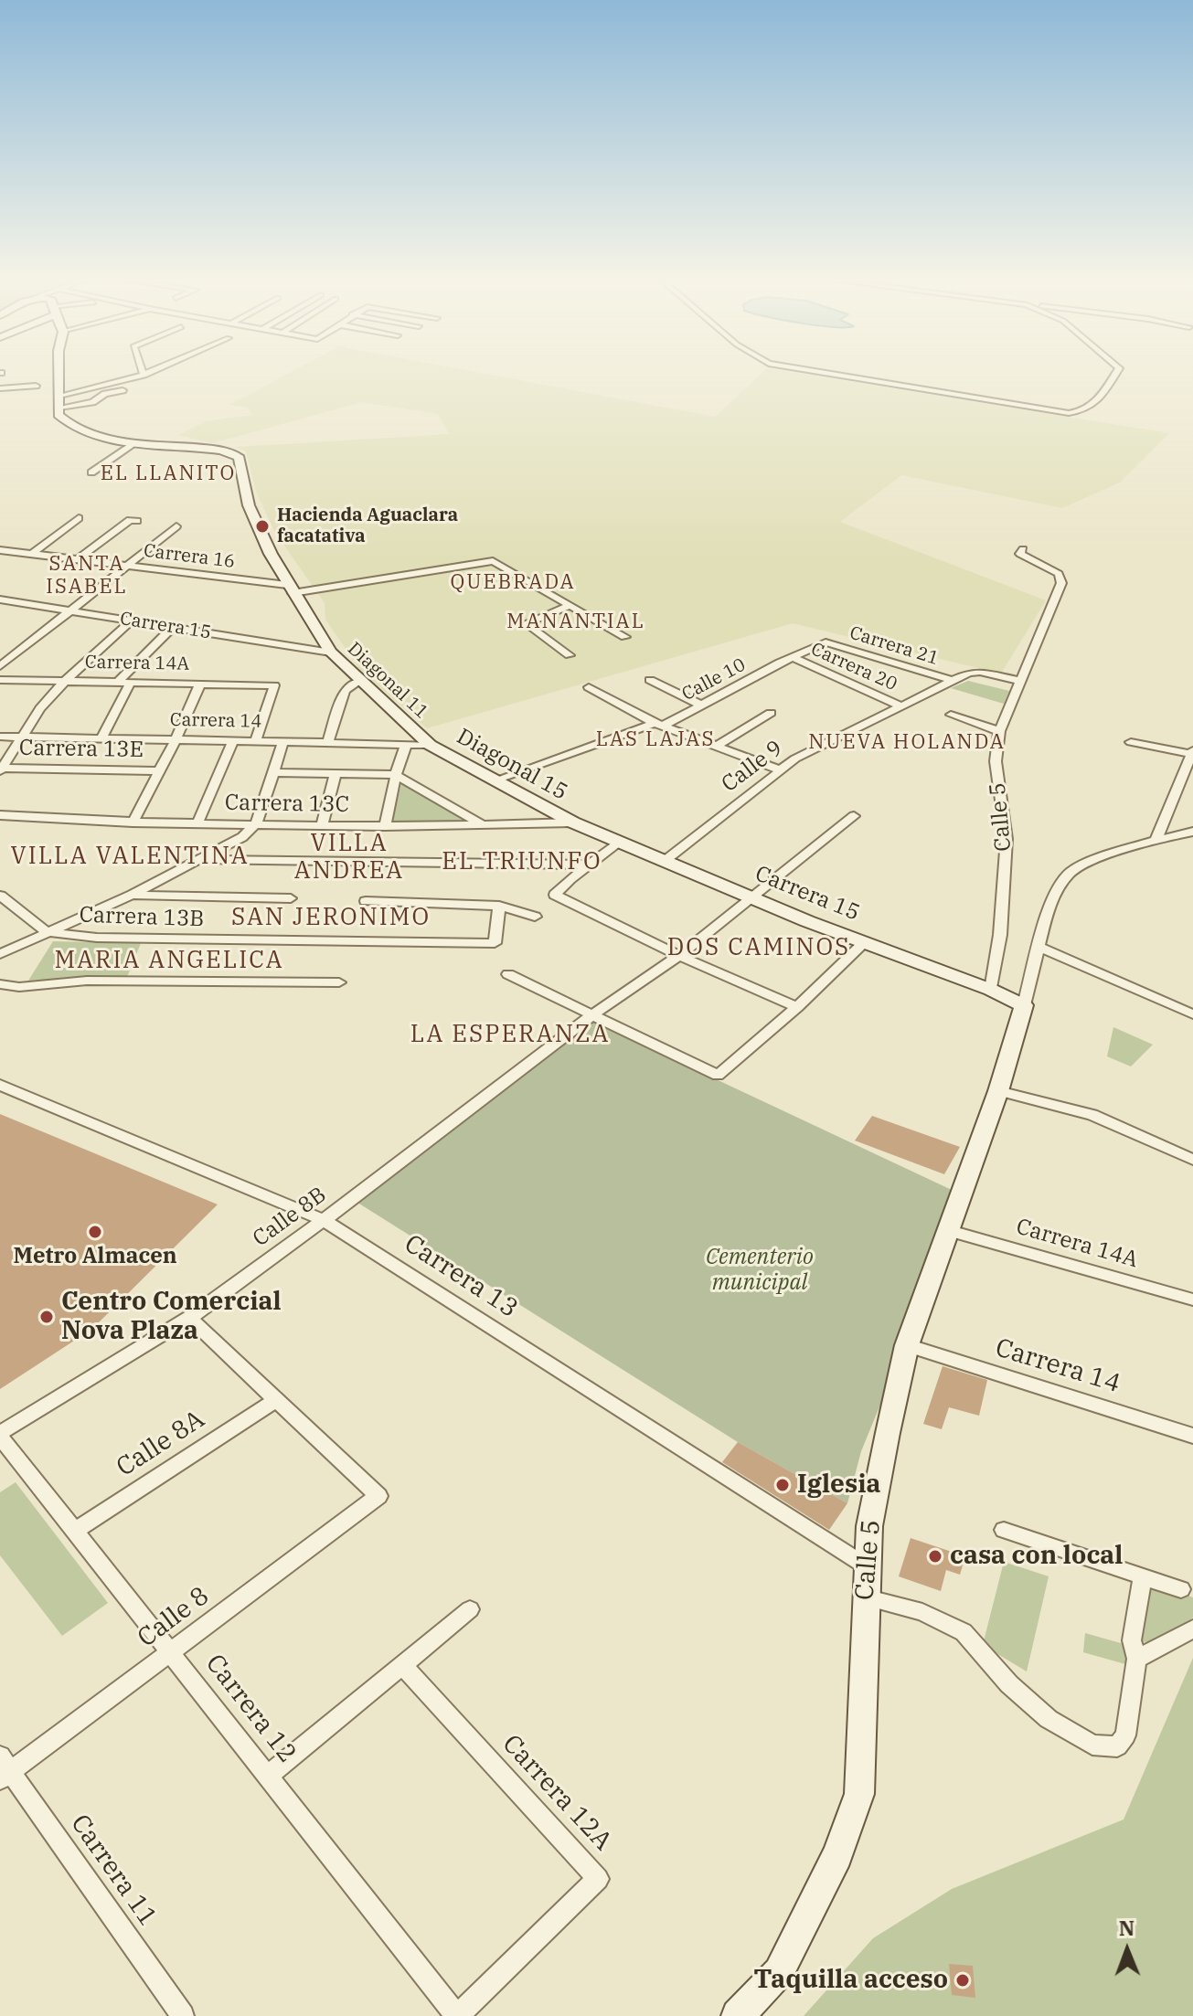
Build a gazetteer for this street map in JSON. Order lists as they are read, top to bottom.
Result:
{
  "streets": {
    "street": [
      "Carrera 16",
      "Carrera 15",
      "Carrera 21",
      "Carrera 14A",
      "Carrera 20",
      "Calle 10",
      "Diagonal 11",
      "Carrera 14",
      "Carrera 13E",
      "Diagonal 15",
      "Calle 9",
      "Carrera 13C",
      "Calle 5",
      "Carrera 13B",
      "Calle 8B",
      "Carrera 13",
      "Calle 8A",
      "Calle 8",
      "Carrera 12",
      "Carrera 12A",
      "Carrera 11"
    ]
  },
  "crossings": [
    ["Carrera 16", "Diagonal 11"],
    ["Carrera 15", "Diagonal 11"],
    ["Carrera 15", "Diagonal 15"],
    ["Carrera 15", "Calle 9"],
    ["Carrera 15", "Carrera 13C"],
    ["Carrera 15", "Calle 5"],
    ["Carrera 21", "Calle 10"],
    ["Carrera 21", "Calle 9"],
    ["Carrera 14A", "Carrera 14"],
    ["Carrera 14A", "Calle 5"],
    ["Carrera 20", "Calle 10"],
    ["Carrera 20", "Calle 9"],
    ["Calle 10", "Diagonal 15"],
    ["Diagonal 11", "Carrera 14"],
    ["Diagonal 11", "Diagonal 15"],
    ["Carrera 14", "Diagonal 15"],
    ["Carrera 14", "Calle 5"],
    ["Diagonal 15", "Carrera 13C"],
    ["Calle 5", "Carrera 13"],
    ["Calle 8B", "Carrera 13"],
    ["Calle 8B", "Carrera 12"],
    ["Calle 8A", "Calle 8"],
    ["Calle 8A", "Carrera 12"],
    ["Calle 8", "Carrera 12"],
    ["Calle 8", "Carrera 11"],
    ["Carrera 12", "Carrera 12A"]
  ],
  "districts": [
    "EL LLANITO",
    "SANTA ISABEL",
    "QUEBRADA",
    "MANANTIAL",
    "LAS LAJAS",
    "NUEVA HOLANDA",
    "VILLA ANDREA",
    "VILLA VALENTINA",
    "EL TRIUNFO",
    "SAN JERONIMO",
    "DOS CAMINOS",
    "MARIA ANGELICA",
    "LA ESPERANZA"
  ],
  "parks": ["Cementerio municipal"],
  "places": [
    "Hacienda Aguaclara facatativa",
    "Metro Almacen",
    "Centro Comercial Nova Plaza",
    "Iglesia",
    "casa con local",
    "Taquilla acceso"
  ],
  "north": "top"
}
